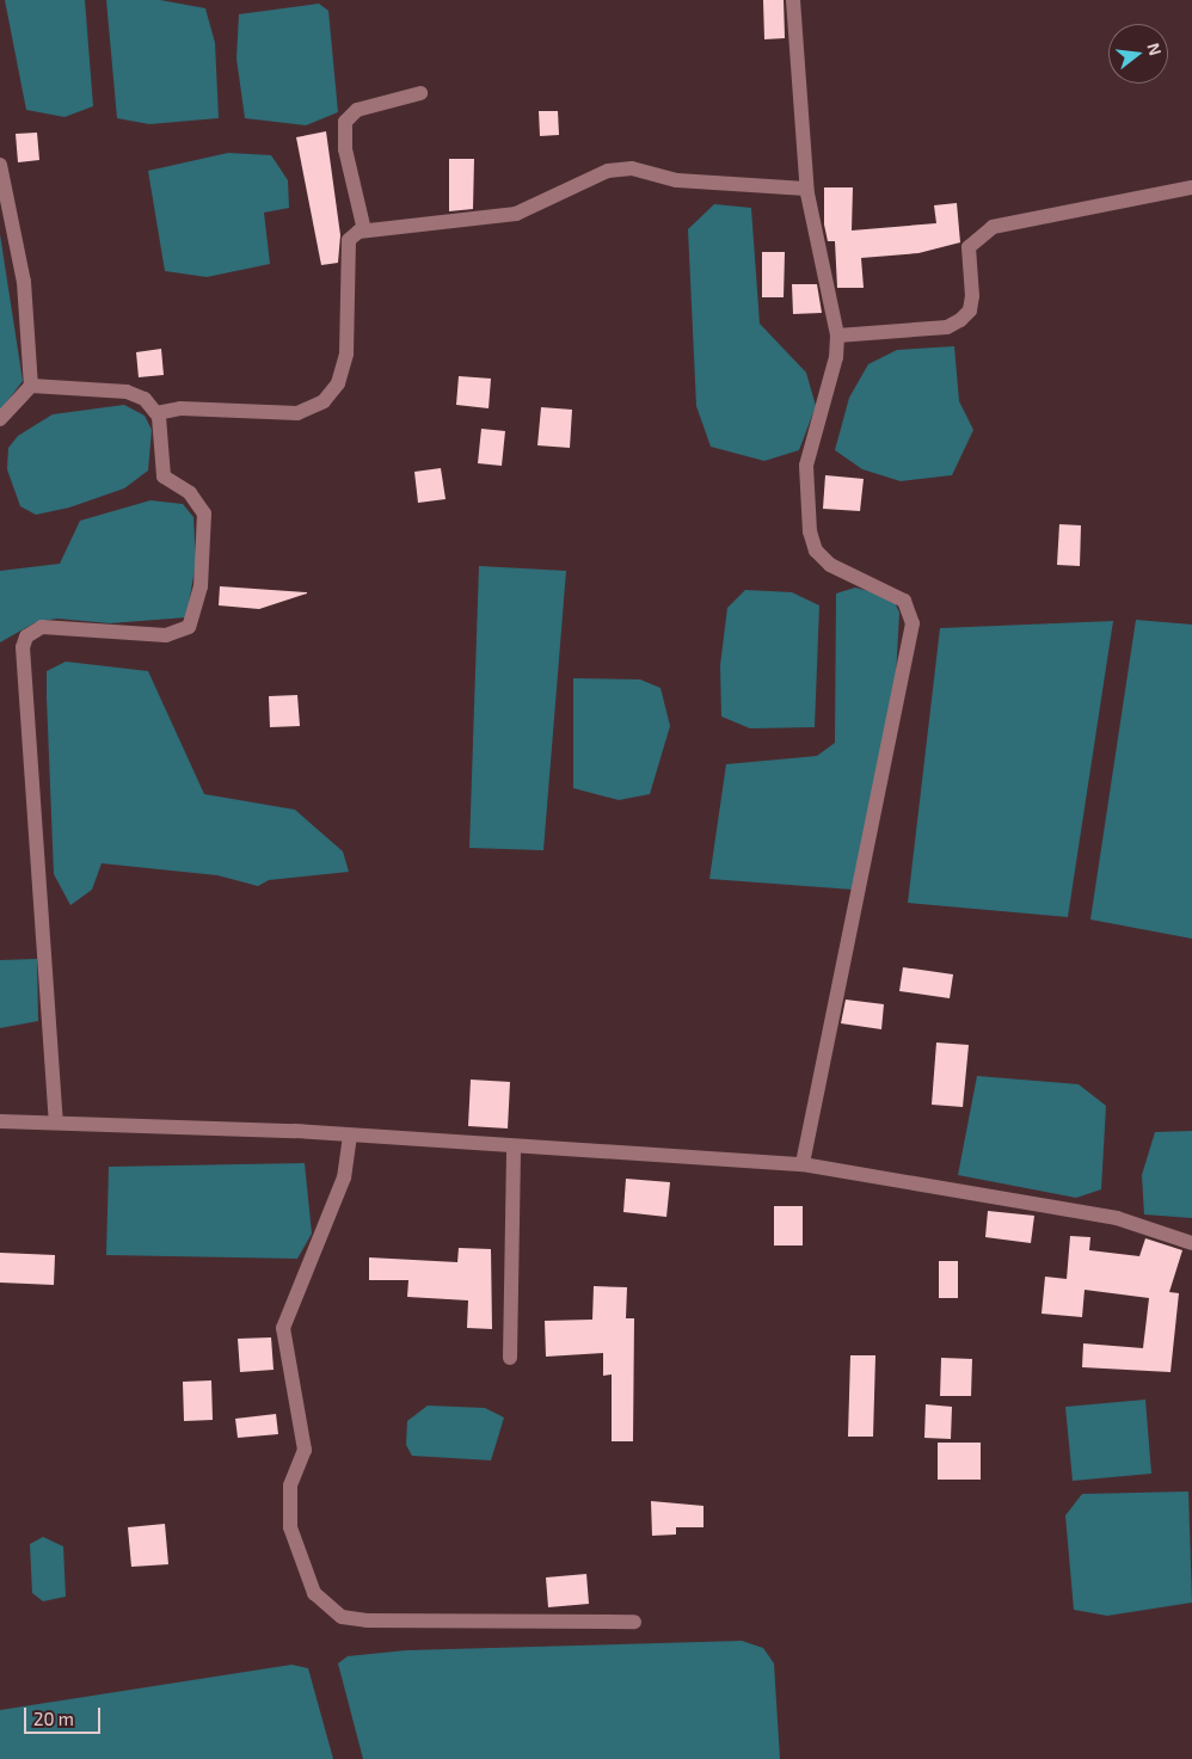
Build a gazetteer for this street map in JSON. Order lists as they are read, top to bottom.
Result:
{
  "scale_bar": "20 m",
  "north": "right"
}
